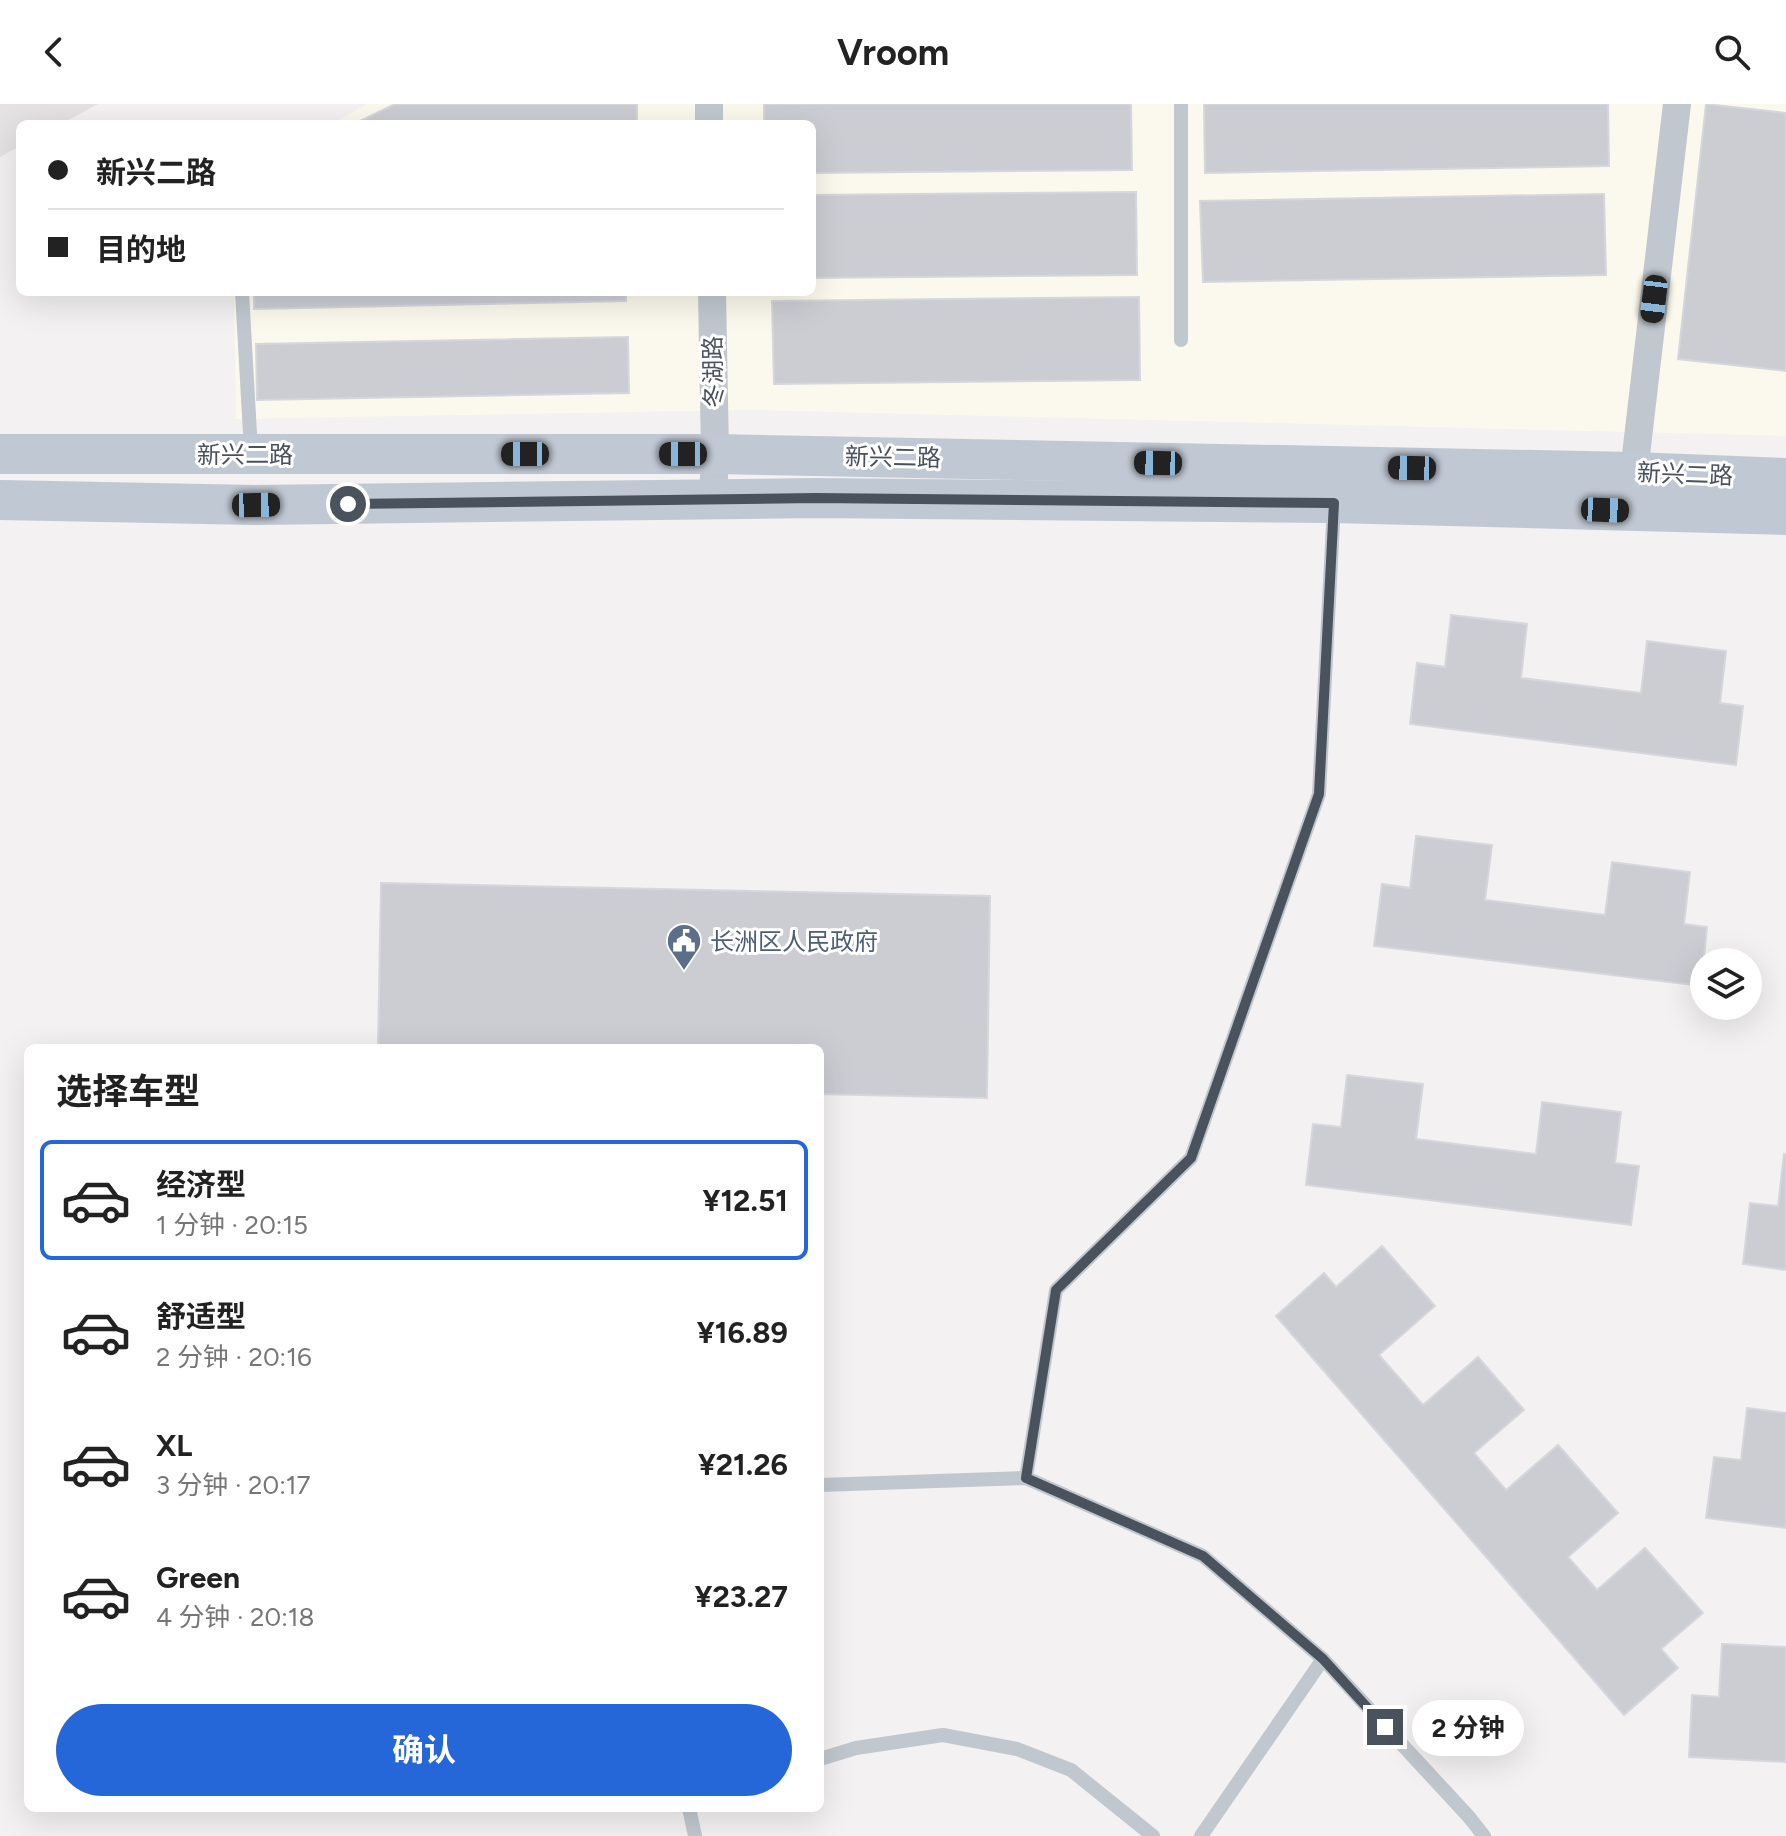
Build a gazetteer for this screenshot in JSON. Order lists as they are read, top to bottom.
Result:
{
  "streets": {
    "main road": ["新兴二路"],
    "street": ["冬湖路"]
  },
  "crossings": [
    ["冬湖路", "新兴二路"]
  ],
  "places": {
    "public building": ["长洲区人民政府"]
  },
  "page": {
    "header": "Vroom",
    "banner": ["新兴二路", "目的地"],
    "heading": "选择车型",
    "list": [
      {
        "name": "经济型",
        "note": "1 分钟 · 20:15",
        "value": "¥12.51"
      },
      {
        "name": "舒适型",
        "note": "2 分钟 · 20:16",
        "value": "¥16.89"
      },
      {
        "name": "XL",
        "note": "3 分钟 · 20:17",
        "value": "¥21.26"
      },
      {
        "name": "Green",
        "note": "4 分钟 · 20:18",
        "value": "¥23.27"
      }
    ],
    "buttons": "确认",
    "bubble": "2 分钟"
  }
}
